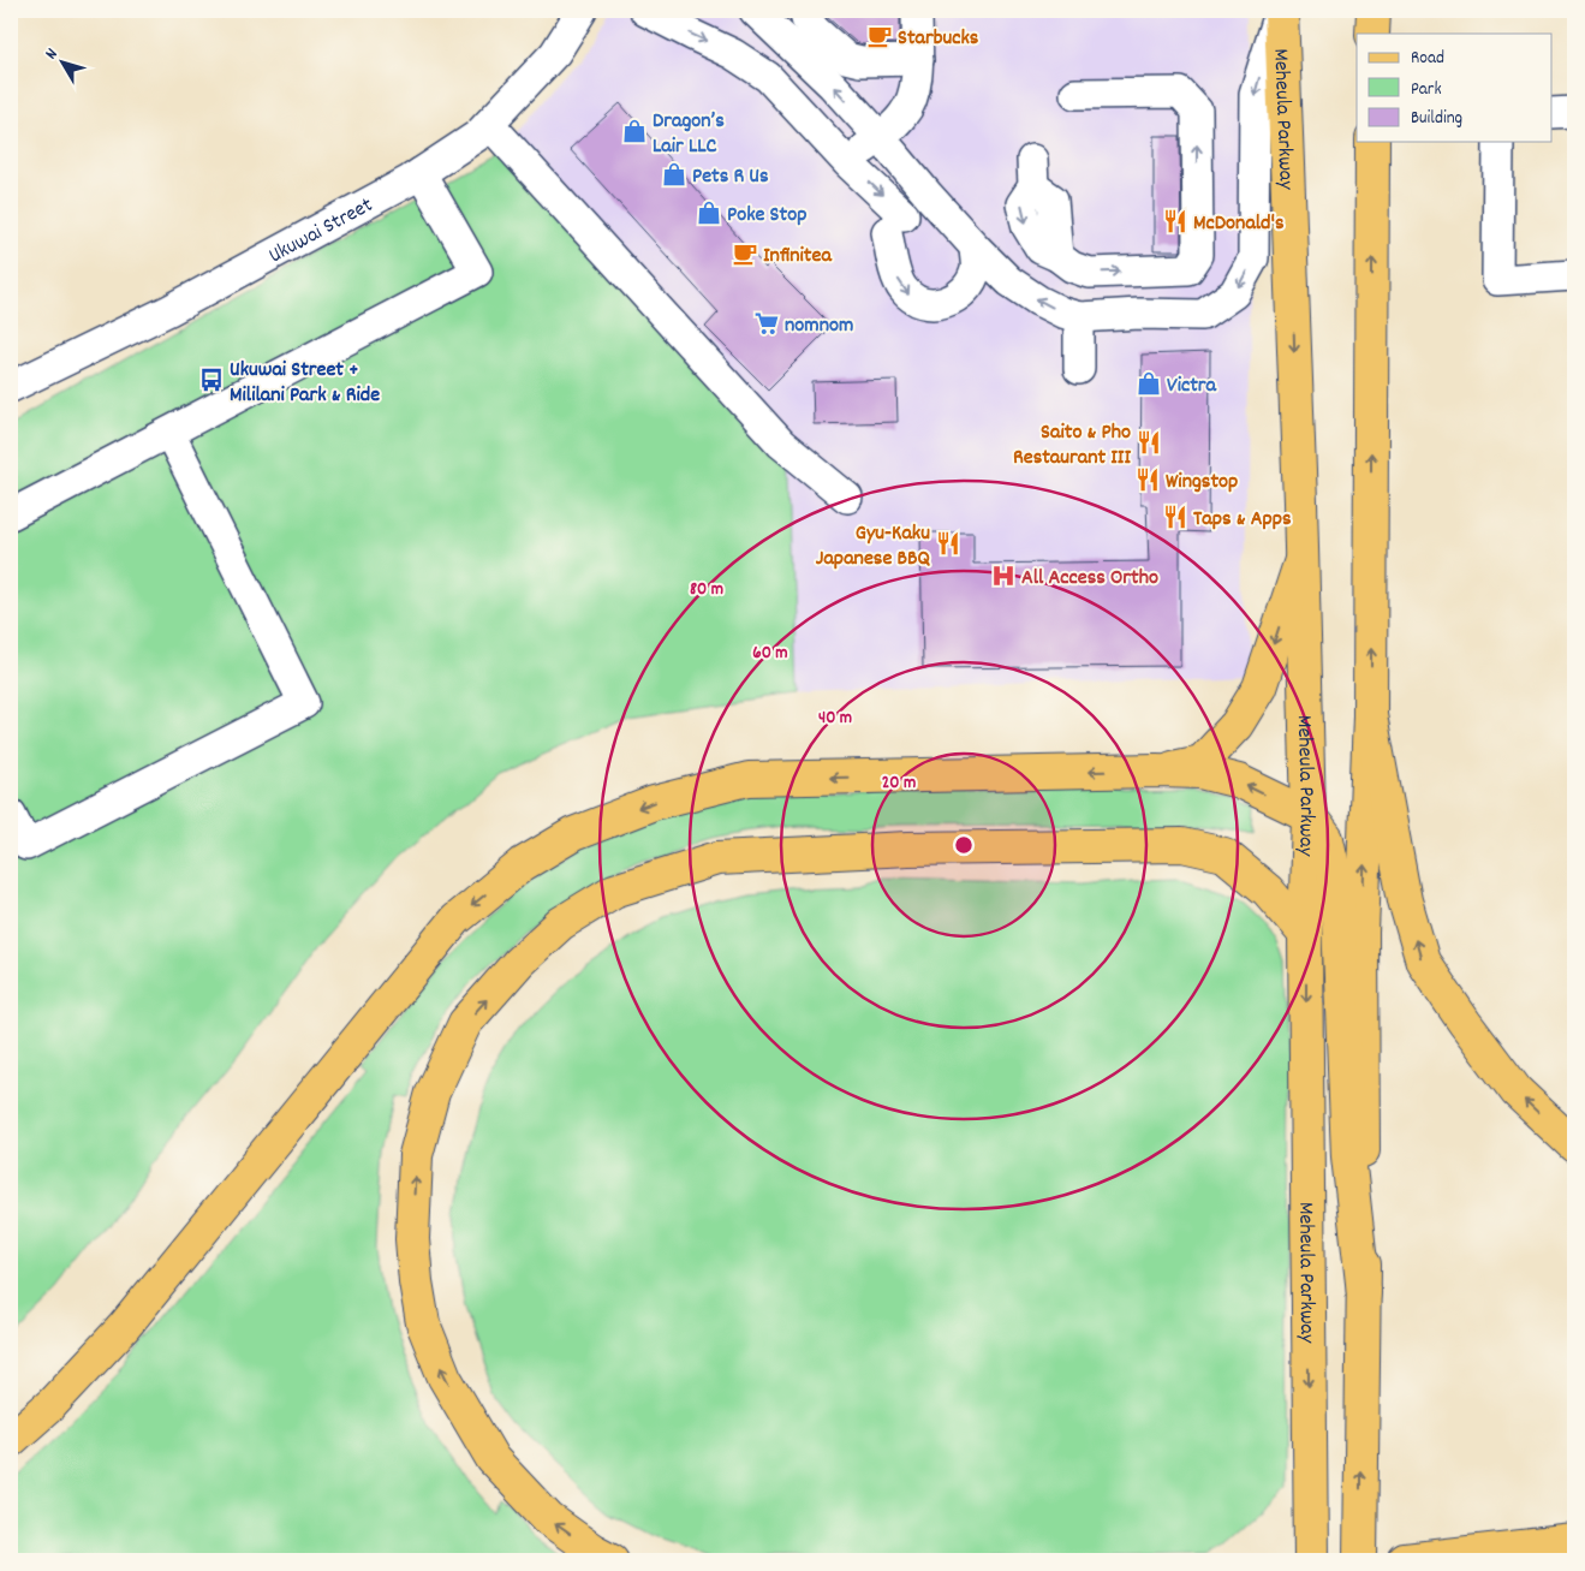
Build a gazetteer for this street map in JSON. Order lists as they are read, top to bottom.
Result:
{
  "streets": {
    "main road": ["Meheula Parkway"],
    "street": ["Ukuwai Street"]
  },
  "places": {
    "cafe": ["Starbucks", "Infinitea"],
    "shop": [
      "Dragon’s Lair LLC",
      "Pets R Us",
      "Poke Stop",
      "Victra"
    ],
    "restaurant": [
      "McDonald's",
      "Saito & Pho Restaurant III",
      "Wingstop",
      "Taps & Apps",
      "Gyu-Kaku Japanese BBQ"
    ],
    "supermarket": ["nomnom"],
    "bus stop": ["Ukuwai Street + Mililani Park & Ride"],
    "hospital": ["All Access Ortho"]
  },
  "legend": ["Road", "Park", "Building"],
  "north": "top left",
  "rings": [
    "80 m",
    "60 m",
    "40 m",
    "20 m"
  ]
}
